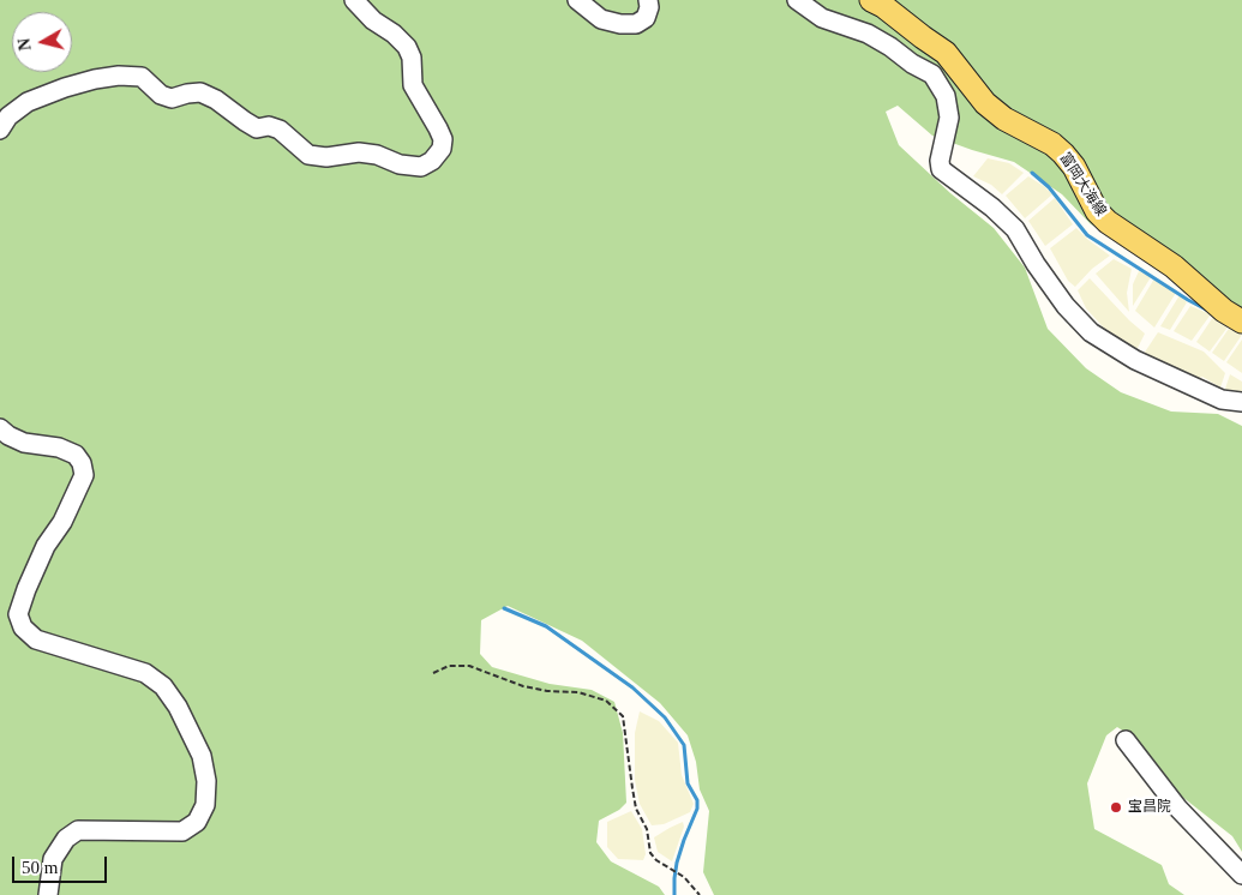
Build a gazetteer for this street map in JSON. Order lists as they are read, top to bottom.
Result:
{
  "streets": {
    "main road": ["富岡大海線"]
  },
  "places": ["宝昌院"],
  "scale_bar": "50 m",
  "north": "left"
}
